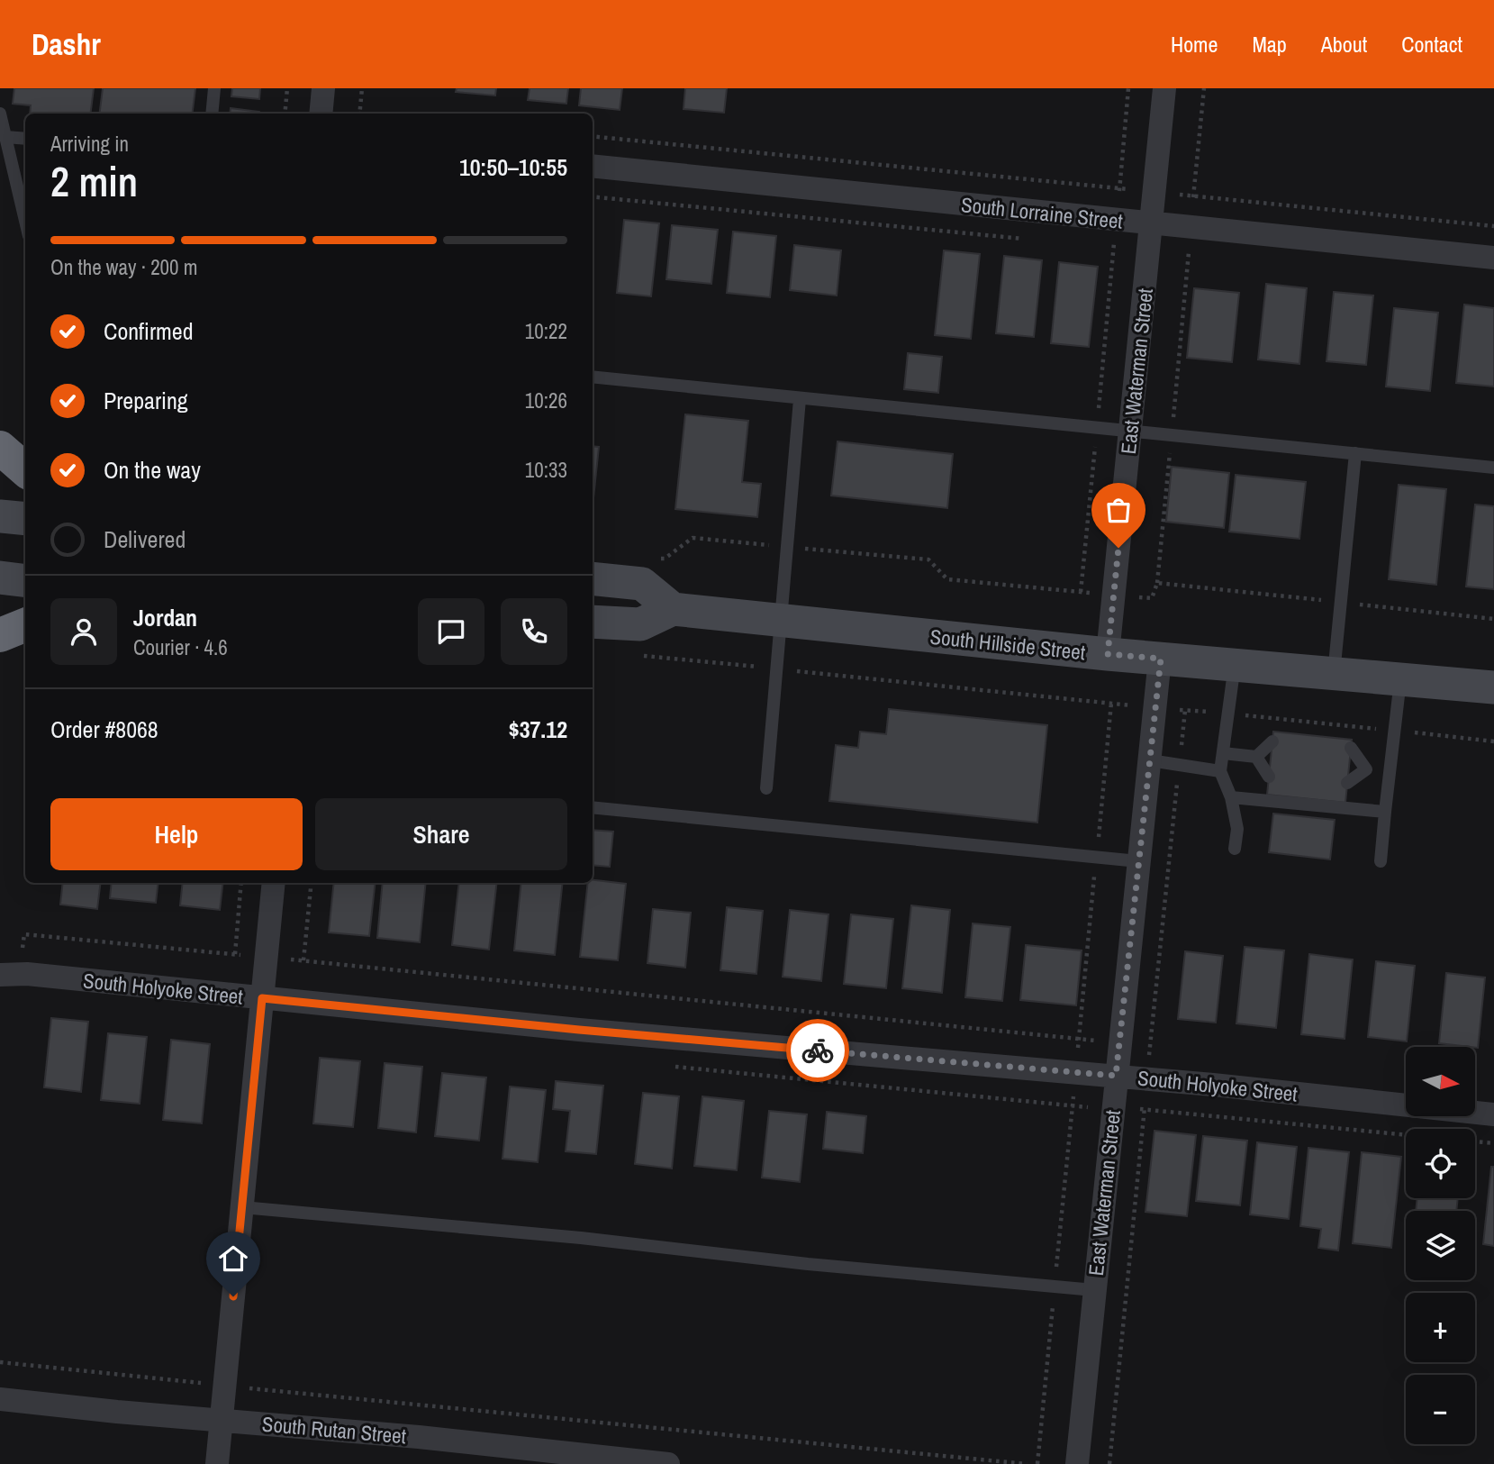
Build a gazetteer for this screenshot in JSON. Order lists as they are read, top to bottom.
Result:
{
  "streets": {
    "main road": ["South Hillside Street"],
    "street": [
      "South Lorraine Street",
      "East Waterman Street",
      "South Holyoke Street",
      "South Rutan Street"
    ]
  },
  "crossings": [
    ["South Lorraine Street", "East Waterman Street"],
    ["East Waterman Street", "South Hillside Street"],
    ["East Waterman Street", "South Holyoke Street"]
  ],
  "north": "right",
  "page": {
    "header": "Dashr",
    "nav": [
      "Home",
      "Map",
      "About",
      "Contact"
    ],
    "heading": ["2 min", "Arriving in", "10:50–10:55"],
    "panel": [
      "Jordan",
      "Courier · 4.6",
      "Order #8068",
      "$37.12"
    ],
    "bar": "On the way · 200 m",
    "list": [
      ["Confirmed", "10:22"],
      ["Preparing", "10:26"],
      ["On the way", "10:33"],
      "Delivered"
    ],
    "buttons": ["Help", "Share"],
    "map_buttons": ["+", "−"]
  }
}
